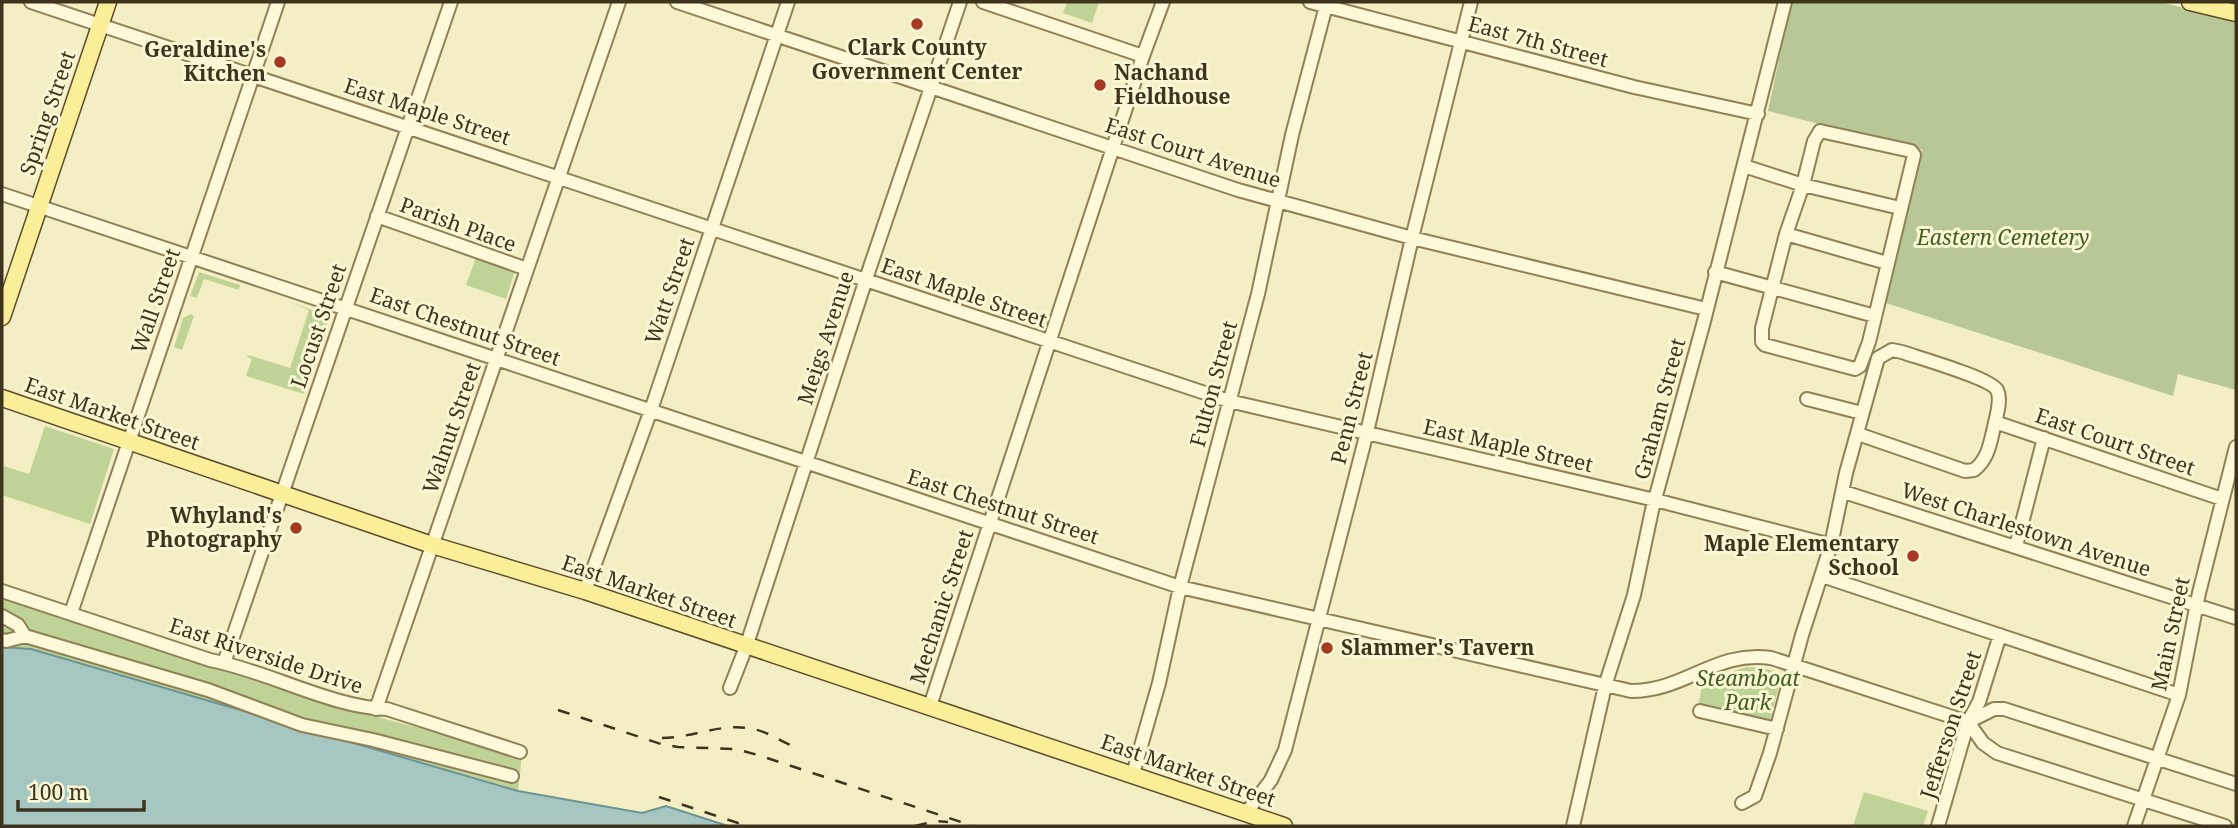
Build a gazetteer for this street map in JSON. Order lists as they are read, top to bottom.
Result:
{
  "streets": {
    "main road": ["Spring Street", "East Market Street"],
    "street": [
      "East 7th Street",
      "East Maple Street",
      "East Court Avenue",
      "Parish Place",
      "Watt Street",
      "Wall Street",
      "Locust Street",
      "East Chestnut Street",
      "Meigs Avenue",
      "Fulton Street",
      "Penn Street",
      "Graham Street",
      "Walnut Street",
      "East Court Street",
      "West Charlestown Avenue",
      "Mechanic Street",
      "Main Street",
      "East Riverside Drive",
      "Jefferson Street"
    ]
  },
  "crossings": [
    ["East 7th Street", "Fulton Street"],
    ["East 7th Street", "Penn Street"],
    ["East 7th Street", "Graham Street"],
    ["East Maple Street", "Spring Street"],
    ["East Maple Street", "Watt Street"],
    ["East Maple Street", "Wall Street"],
    ["East Maple Street", "Locust Street"],
    ["East Maple Street", "Meigs Avenue"],
    ["East Maple Street", "Fulton Street"],
    ["East Maple Street", "Penn Street"],
    ["East Maple Street", "Graham Street"],
    ["East Maple Street", "Walnut Street"],
    ["East Maple Street", "Mechanic Street"],
    ["Spring Street", "East Chestnut Street"],
    ["East Court Avenue", "Watt Street"],
    ["East Court Avenue", "Meigs Avenue"],
    ["East Court Avenue", "Fulton Street"],
    ["East Court Avenue", "Penn Street"],
    ["East Court Avenue", "Graham Street"],
    ["East Court Avenue", "Mechanic Street"],
    ["Parish Place", "Locust Street"],
    ["Parish Place", "Walnut Street"],
    ["Watt Street", "East Chestnut Street"],
    ["Watt Street", "East Market Street"],
    ["Wall Street", "East Chestnut Street"],
    ["Wall Street", "East Market Street"],
    ["Wall Street", "East Riverside Drive"],
    ["Locust Street", "East Chestnut Street"],
    ["Locust Street", "East Market Street"],
    ["Locust Street", "East Riverside Drive"],
    ["East Chestnut Street", "Meigs Avenue"],
    ["East Chestnut Street", "Fulton Street"],
    ["East Chestnut Street", "Penn Street"],
    ["East Chestnut Street", "Graham Street"],
    ["East Chestnut Street", "Walnut Street"],
    ["East Chestnut Street", "Mechanic Street"],
    ["East Chestnut Street", "Jefferson Street"],
    ["Meigs Avenue", "East Market Street"],
    ["Fulton Street", "East Market Street"],
    ["Penn Street", "East Market Street"],
    ["East Market Street", "Walnut Street"],
    ["East Market Street", "Mechanic Street"],
    ["Walnut Street", "East Riverside Drive"],
    ["East Court Street", "Main Street"],
    ["West Charlestown Avenue", "Main Street"]
  ],
  "parks": ["Eastern Cemetery", "Steamboat Park"],
  "places": [
    "Clark County Government Center",
    "Geraldine's Kitchen",
    "Nachand Fieldhouse",
    "Whyland's Photography",
    "Maple Elementary School",
    "Slammer's Tavern"
  ],
  "scale_bar": "100 m"
}
